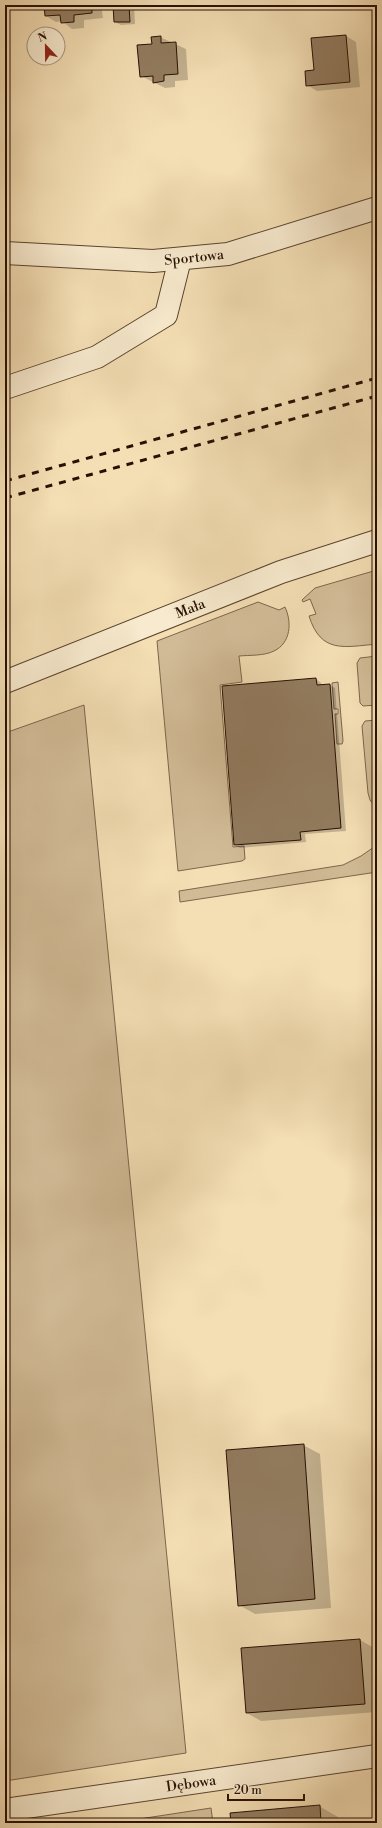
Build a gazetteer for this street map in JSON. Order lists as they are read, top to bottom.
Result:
{
  "streets": {
    "street": ["Sportowa", "Mała", "Dębowa"]
  },
  "scale_bar": "20 m",
  "north": "top"
}
